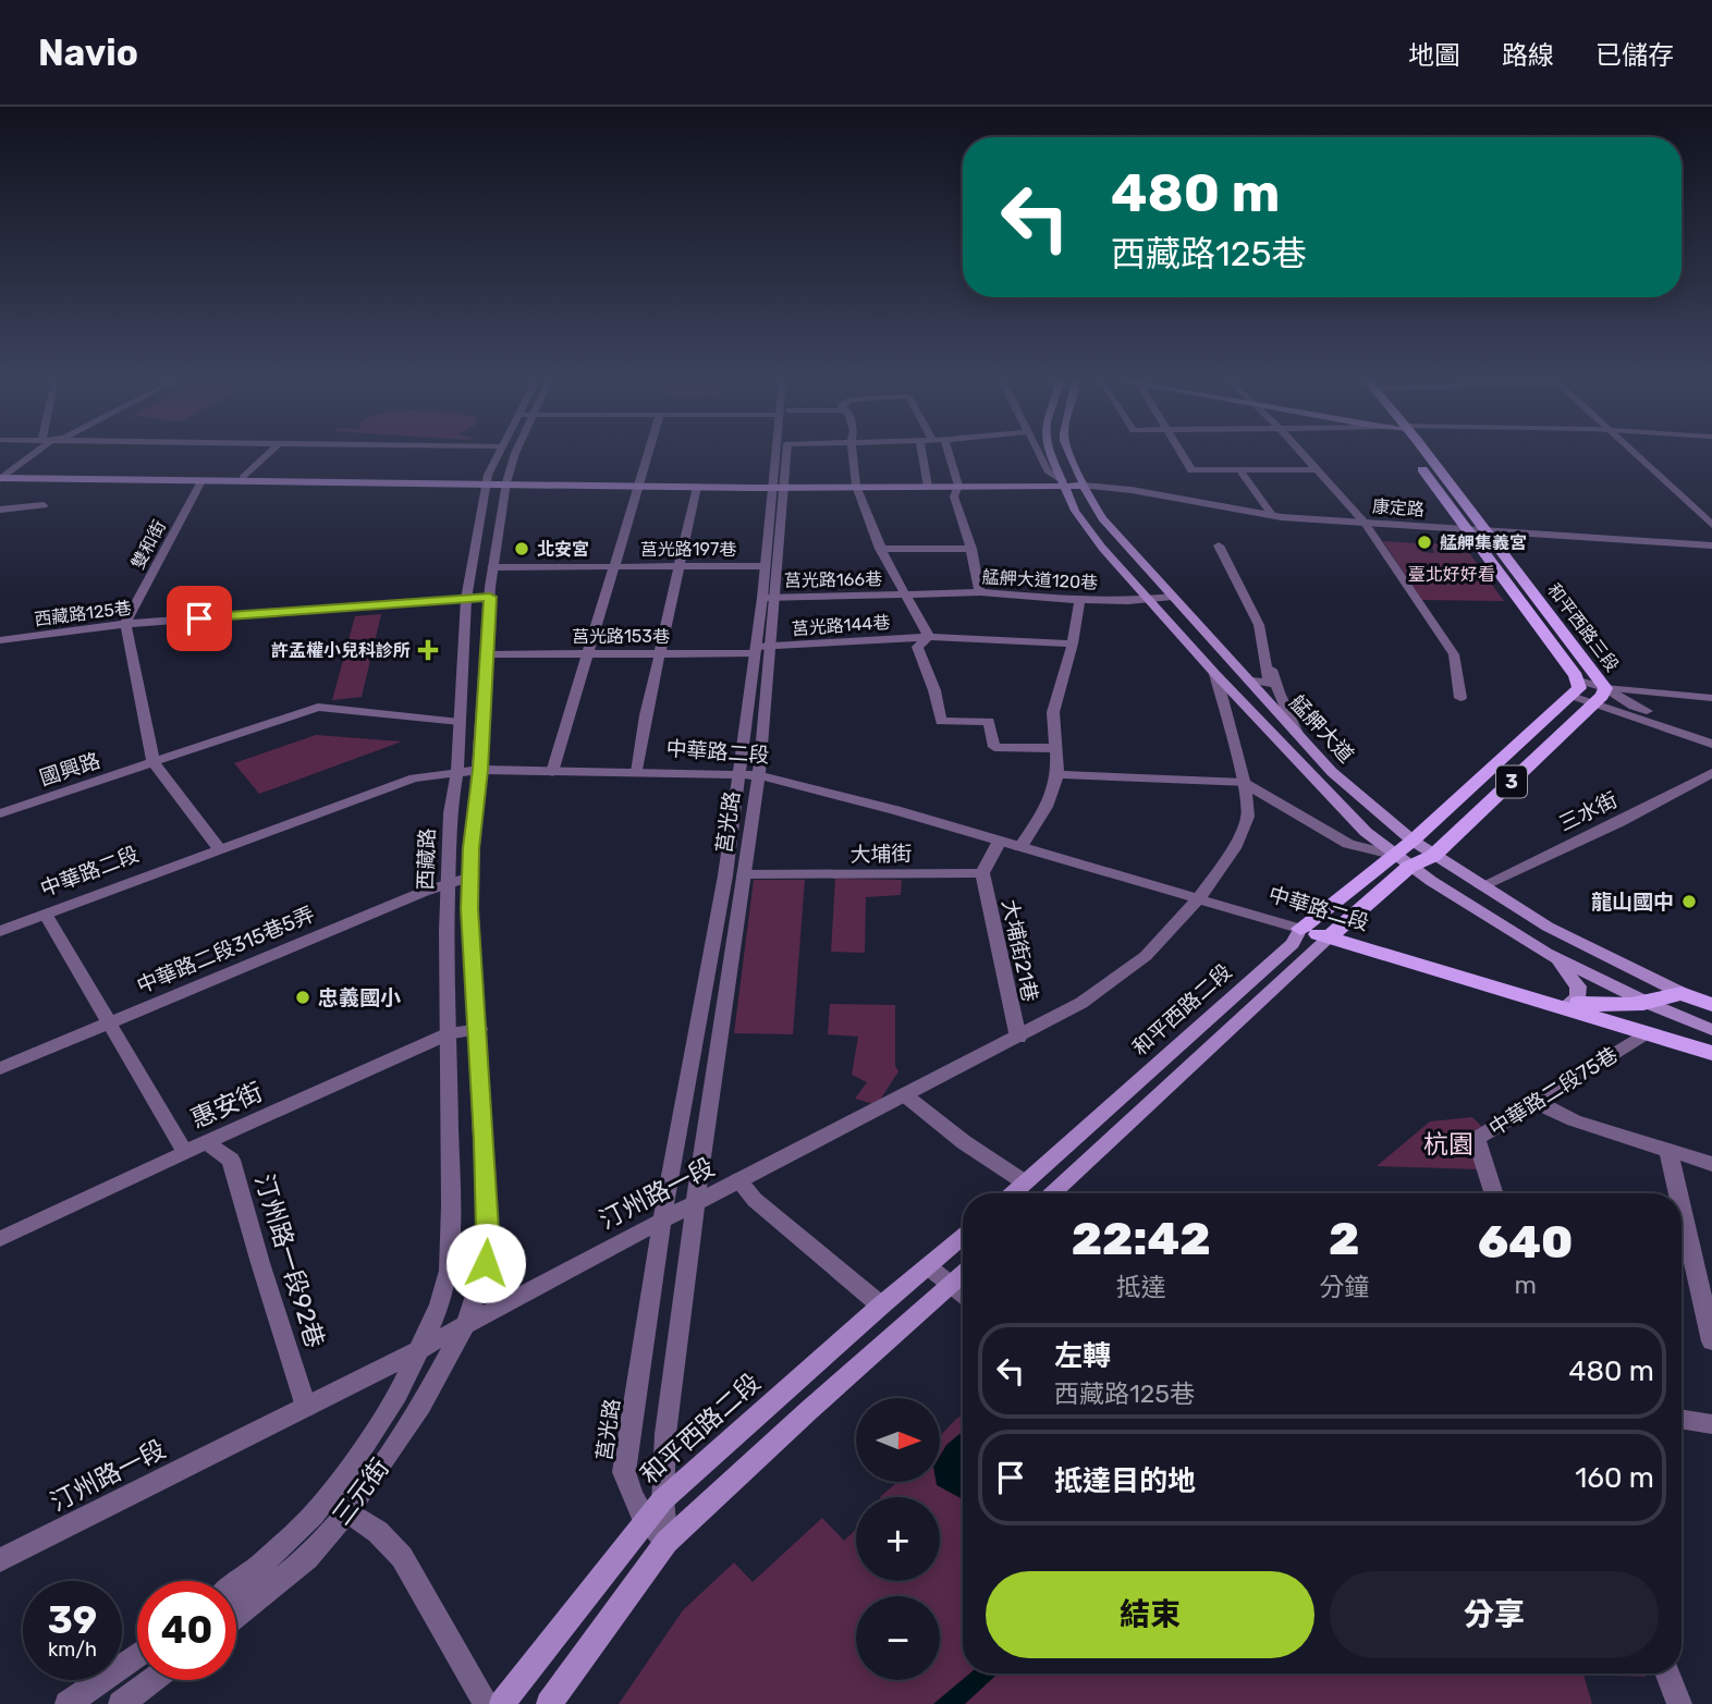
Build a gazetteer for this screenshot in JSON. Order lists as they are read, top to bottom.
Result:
{
  "streets": {
    "main road": [
      "和平西路三段",
      "艋舺大道",
      "中華路二段",
      "3",
      "和平西路二段"
    ],
    "street": [
      "康定路",
      "雙和街",
      "莒光路197巷",
      "莒光路166巷",
      "艋舺大道120巷",
      "西藏路125巷",
      "莒光路144巷",
      "莒光路153巷",
      "國興路",
      "三水街",
      "莒光路",
      "大埔街",
      "西藏路",
      "中華路二段315巷5弄",
      "大埔街21巷",
      "中華路二段75巷",
      "惠安街",
      "汀州路一段",
      "汀州路一段92巷",
      "三元街"
    ]
  },
  "crossings": [
    ["康定路", "和平西路三段"],
    ["康定路", "艋舺大道"],
    ["雙和街", "西藏路125巷"],
    ["莒光路197巷", "莒光路"],
    ["莒光路166巷", "艋舺大道120巷"],
    ["莒光路166巷", "莒光路"],
    ["艋舺大道120巷", "艋舺大道"],
    ["西藏路125巷", "西藏路"],
    ["莒光路144巷", "莒光路153巷"],
    ["莒光路144巷", "莒光路"],
    ["和平西路三段", "艋舺大道"],
    ["和平西路三段", "3"],
    ["莒光路153巷", "莒光路"],
    ["艋舺大道", "中華路二段"],
    ["艋舺大道", "3"],
    ["艋舺大道", "三水街"],
    ["艋舺大道", "和平西路二段"],
    ["艋舺大道", "汀州路一段"],
    ["中華路二段", "3"],
    ["中華路二段", "莒光路"],
    ["中華路二段", "西藏路"],
    ["中華路二段", "和平西路二段"],
    ["中華路二段", "中華路二段75巷"],
    ["中華路二段", "汀州路一段"],
    ["國興路", "西藏路"],
    ["3", "和平西路二段"],
    ["莒光路", "大埔街"],
    ["莒光路", "和平西路二段"],
    ["莒光路", "汀州路一段"],
    ["大埔街", "大埔街21巷"],
    ["西藏路", "中華路二段315巷5弄"],
    ["西藏路", "惠安街"],
    ["西藏路", "汀州路一段"],
    ["西藏路", "三元街"],
    ["大埔街21巷", "汀州路一段"],
    ["惠安街", "汀州路一段92巷"],
    ["汀州路一段", "汀州路一段92巷"],
    ["汀州路一段", "三元街"]
  ],
  "parks": ["臺北好好看", "杭園"],
  "places": {
    "other": [
      "艋舺集義宮",
      "北安宮",
      "龍山國中",
      "忠義國小"
    ],
    "health": ["許孟權小兒科診所"]
  },
  "north": "right",
  "page": {
    "header": "Navio",
    "nav": ["地圖", "路線", "已儲存"],
    "turn": ["480 m", "西藏路125巷"],
    "eta": [
      "22:42",
      "抵達",
      "2",
      "分鐘",
      "640",
      "m"
    ],
    "list": [
      {
        "name": "左轉",
        "note": "西藏路125巷",
        "value": "480 m"
      },
      {
        "name": "抵達目的地",
        "value": "160 m"
      }
    ],
    "map_buttons": ["+", "−"],
    "buttons": ["結束", "分享"],
    "speed": "39 km/h",
    "limit": "40"
  }
}
